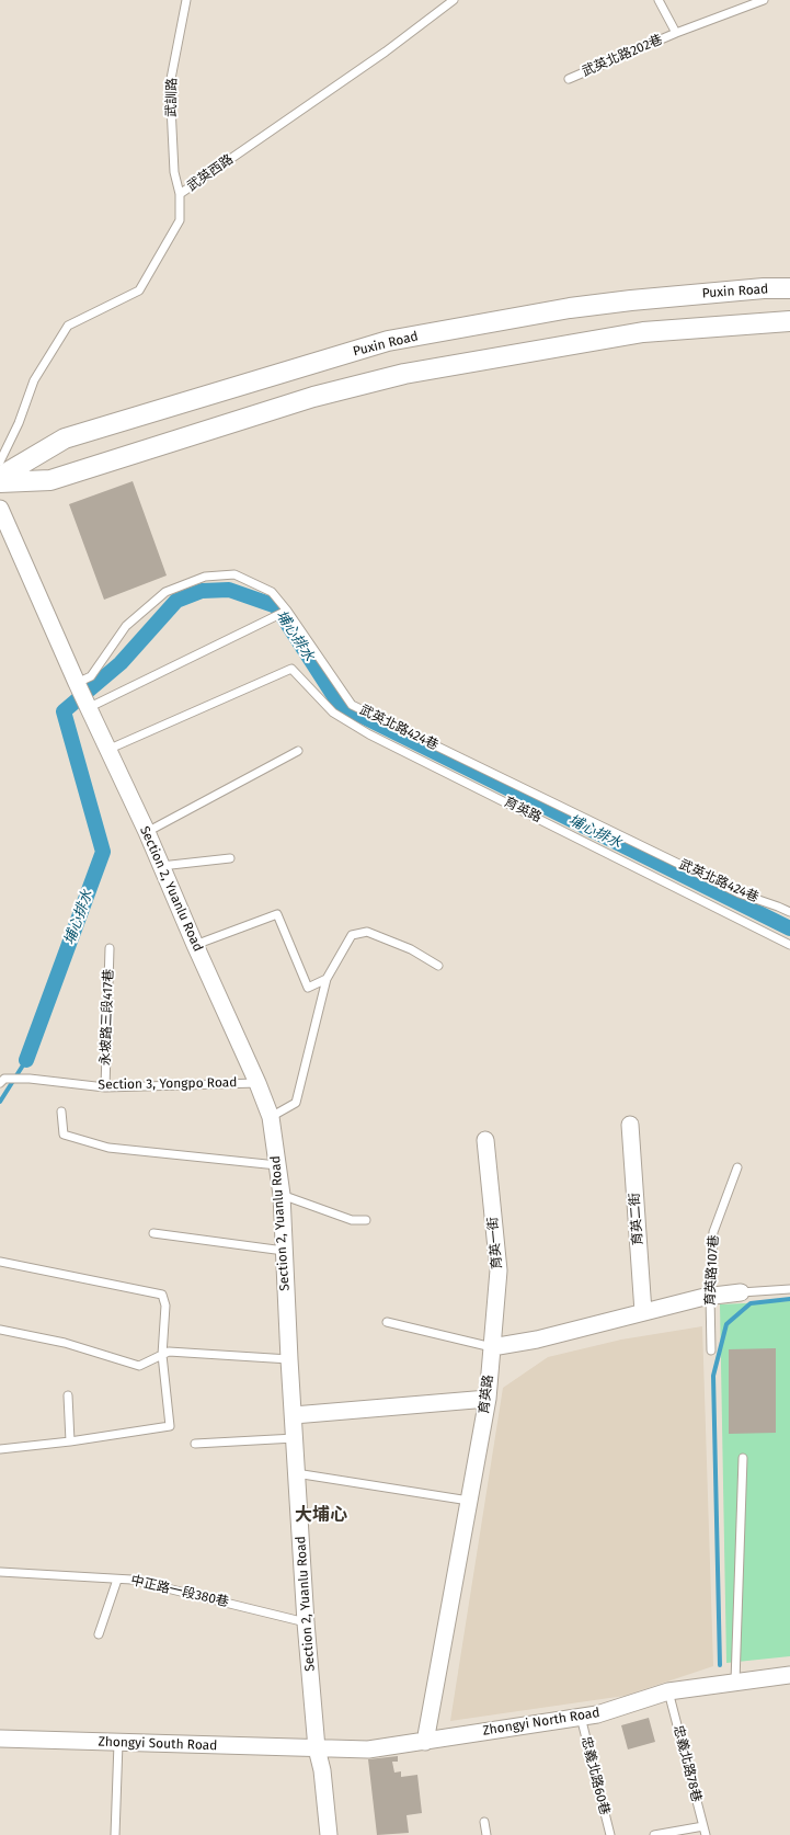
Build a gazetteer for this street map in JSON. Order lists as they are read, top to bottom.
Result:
{
  "streets": {
    "street": [
      "Puxin Road",
      "育英路",
      "Section 2, Yuanlu Road",
      "育英二街",
      "育英一街",
      "Zhongyi North Road",
      "Zhongyi South Road"
    ],
    "lane": [
      "武英北路202巷",
      "武訓路",
      "武英西路",
      "武英北路424巷",
      "永坡路三段417巷",
      "Section 3, Yongpo Road",
      "育英路107巷",
      "中正路一段380巷",
      "忠義北路78巷",
      "忠義北路60巷"
    ]
  },
  "crossings": [
    ["武訓路", "武英西路"],
    ["武英北路424巷", "Section 2, Yuanlu Road"],
    ["育英路", "Section 2, Yuanlu Road"],
    ["育英路", "育英一街"],
    ["育英路", "Zhongyi North Road"],
    ["Section 2, Yuanlu Road", "Section 3, Yongpo Road"],
    ["Section 2, Yuanlu Road", "中正路一段380巷"],
    ["Section 2, Yuanlu Road", "Zhongyi North Road"],
    ["Section 2, Yuanlu Road", "Zhongyi South Road"],
    ["永坡路三段417巷", "Section 3, Yongpo Road"],
    ["Zhongyi North Road", "Zhongyi South Road"],
    ["Zhongyi North Road", "忠義北路78巷"],
    ["Zhongyi North Road", "忠義北路60巷"]
  ],
  "districts": ["大埔心"],
  "water": ["埔心排水"]
}
